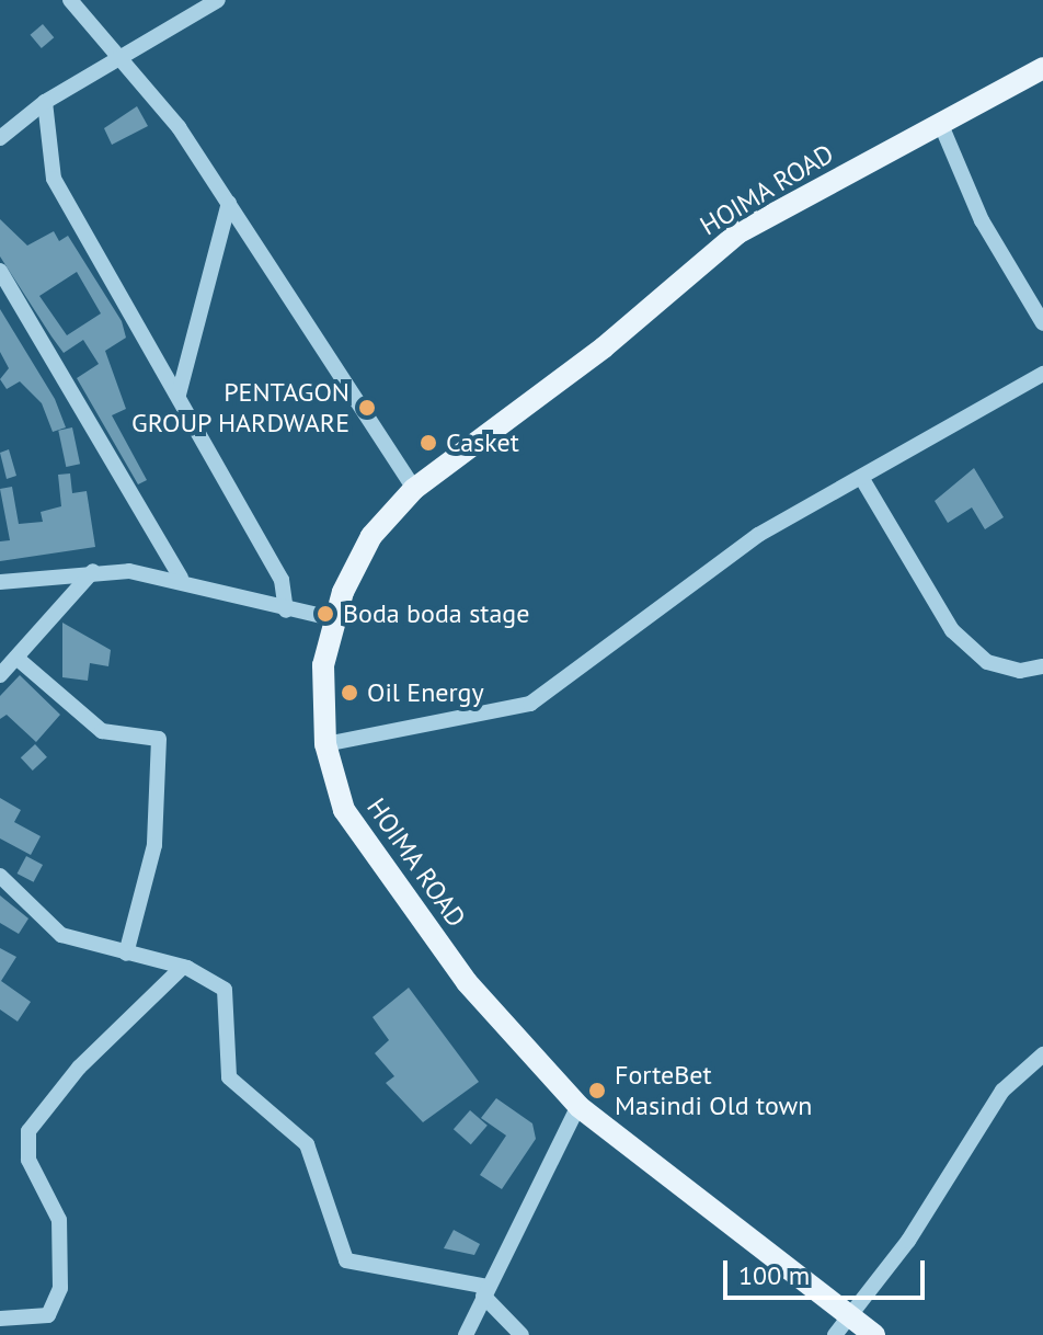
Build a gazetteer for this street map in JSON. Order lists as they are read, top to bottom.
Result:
{
  "streets": {
    "main road": ["HOIMA ROAD"]
  },
  "places": [
    "PENTAGON GROUP HARDWARE",
    "Casket",
    "Boda boda stage",
    "Oil Energy",
    "ForteBet Masindi Old town"
  ],
  "scale_bar": "100 m"
}
